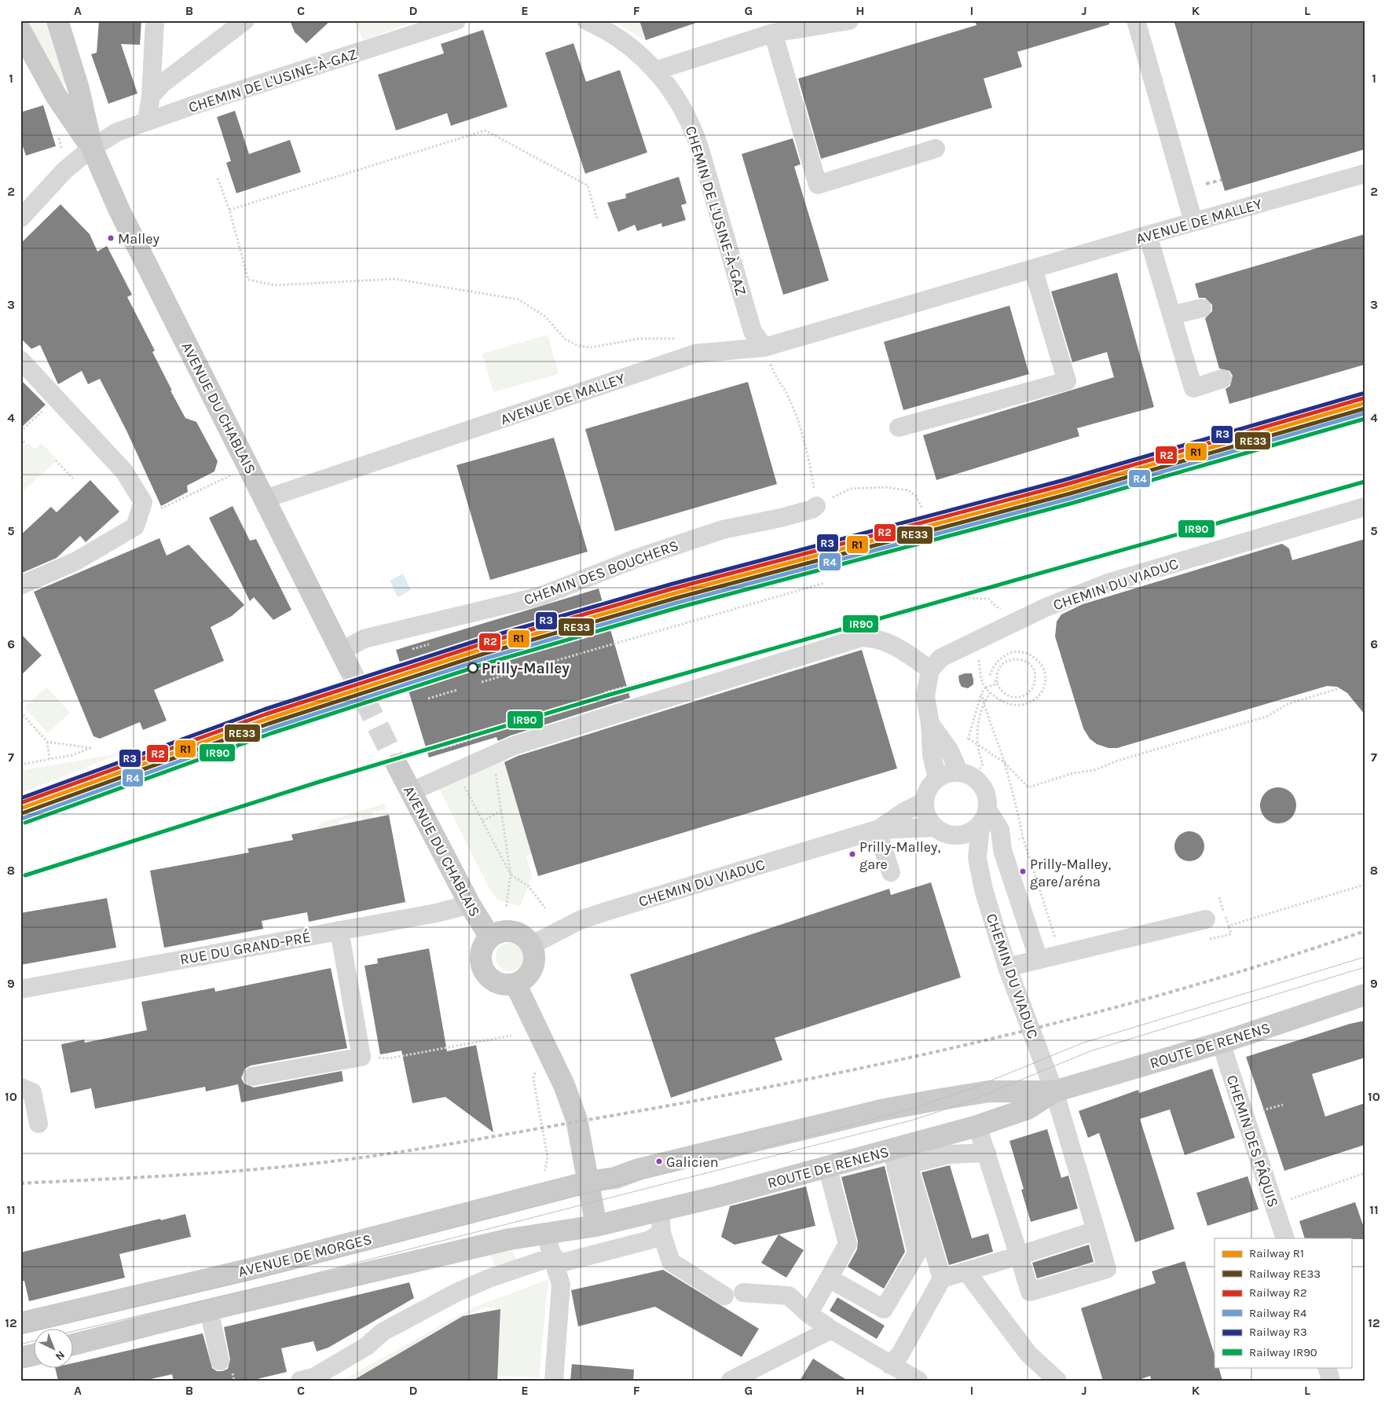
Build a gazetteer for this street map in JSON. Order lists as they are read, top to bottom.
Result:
{
  "streets": {
    "main road": ["AVENUE DU CHABLAIS", "ROUTE DE RENENS", "AVENUE DE MORGES"],
    "street": [
      "CHEMIN DE L'USINE-À-GAZ",
      "AVENUE DE MALLEY",
      "CHEMIN DES BOUCHERS",
      "CHEMIN DU VIADUC",
      "RUE DU GRAND-PRÉ",
      "CHEMIN DES PÂQUIS"
    ]
  },
  "crossings": [
    ["CHEMIN DE L'USINE-À-GAZ", "AVENUE DE MALLEY"],
    ["CHEMIN DE L'USINE-À-GAZ", "AVENUE DU CHABLAIS"],
    ["AVENUE DE MALLEY", "AVENUE DU CHABLAIS"],
    ["AVENUE DU CHABLAIS", "CHEMIN DES BOUCHERS"],
    ["AVENUE DU CHABLAIS", "CHEMIN DU VIADUC"],
    ["AVENUE DU CHABLAIS", "RUE DU GRAND-PRÉ"],
    ["CHEMIN DU VIADUC", "ROUTE DE RENENS"],
    ["ROUTE DE RENENS", "CHEMIN DES PÂQUIS"],
    ["ROUTE DE RENENS", "AVENUE DE MORGES"]
  ],
  "places": [
    "Malley",
    "Prilly-Malley",
    "Prilly-Malley, gare",
    "Prilly-Malley, gare/aréna",
    "Galicien"
  ],
  "lines": [
    "rail line R3",
    "rail line R2",
    "rail line R1",
    "rail line RE33",
    "rail line R4",
    "rail line IR90"
  ],
  "legend": [
    "Railway R1",
    "Railway RE33",
    "Railway R2",
    "Railway R4",
    "Railway R3",
    "Railway IR90"
  ],
  "north": "bottom right",
  "grid": {
    "columns": [
      "A",
      "B",
      "C",
      "D",
      "E",
      "F",
      "G",
      "H",
      "I",
      "J",
      "K",
      "L"
    ],
    "rows": [
      "1",
      "2",
      "3",
      "4",
      "5",
      "6",
      "7",
      "8",
      "9",
      "10",
      "11",
      "12"
    ]
  }
}
